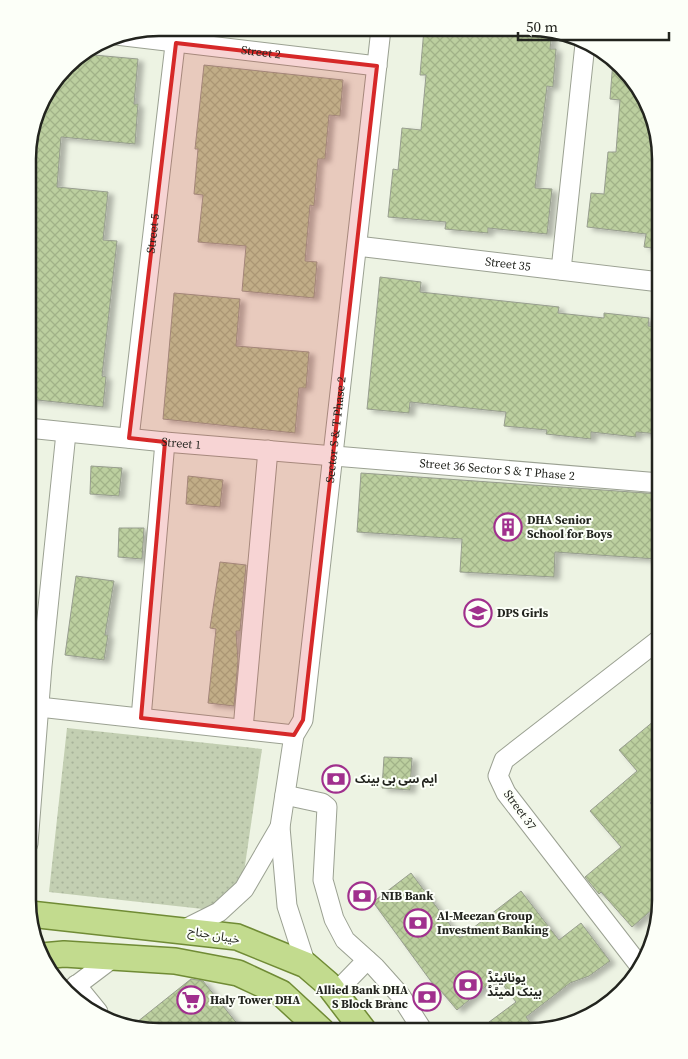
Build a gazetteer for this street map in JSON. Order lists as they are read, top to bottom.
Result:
{
  "streets": {
    "main road": ["خیبان جناح"],
    "street": [
      "Street 2",
      "Street 5",
      "Street 35",
      "Sector S & T Phase 2",
      "Street 1",
      "Street 36 Sector S & T Phase 2",
      "Street 37"
    ]
  },
  "crossings": [
    ["Street 2", "Sector S & T Phase 2"],
    ["Street 5", "Street 1"],
    ["Street 35", "Sector S & T Phase 2"],
    ["Sector S & T Phase 2", "Street 1"],
    ["Sector S & T Phase 2", "Street 36 Sector S & T Phase 2"],
    ["Sector S & T Phase 2", "خیبان جناح"],
    ["Street 1", "Street 36 Sector S & T Phase 2"]
  ],
  "places": {
    "building": ["DHA Senior School for Boys"],
    "school or university": ["DPS Girls"],
    "bank": [
      "ایم سی بی بینک",
      "NIB Bank",
      "Al-Meezan Group Investment Banking",
      "یونائیٹڈ بینک لمیٹڈ",
      "Allied Bank DHA S Block Branc"
    ],
    "supermarket": ["Haly Tower DHA"]
  },
  "scale_bar": "50 m"
}
